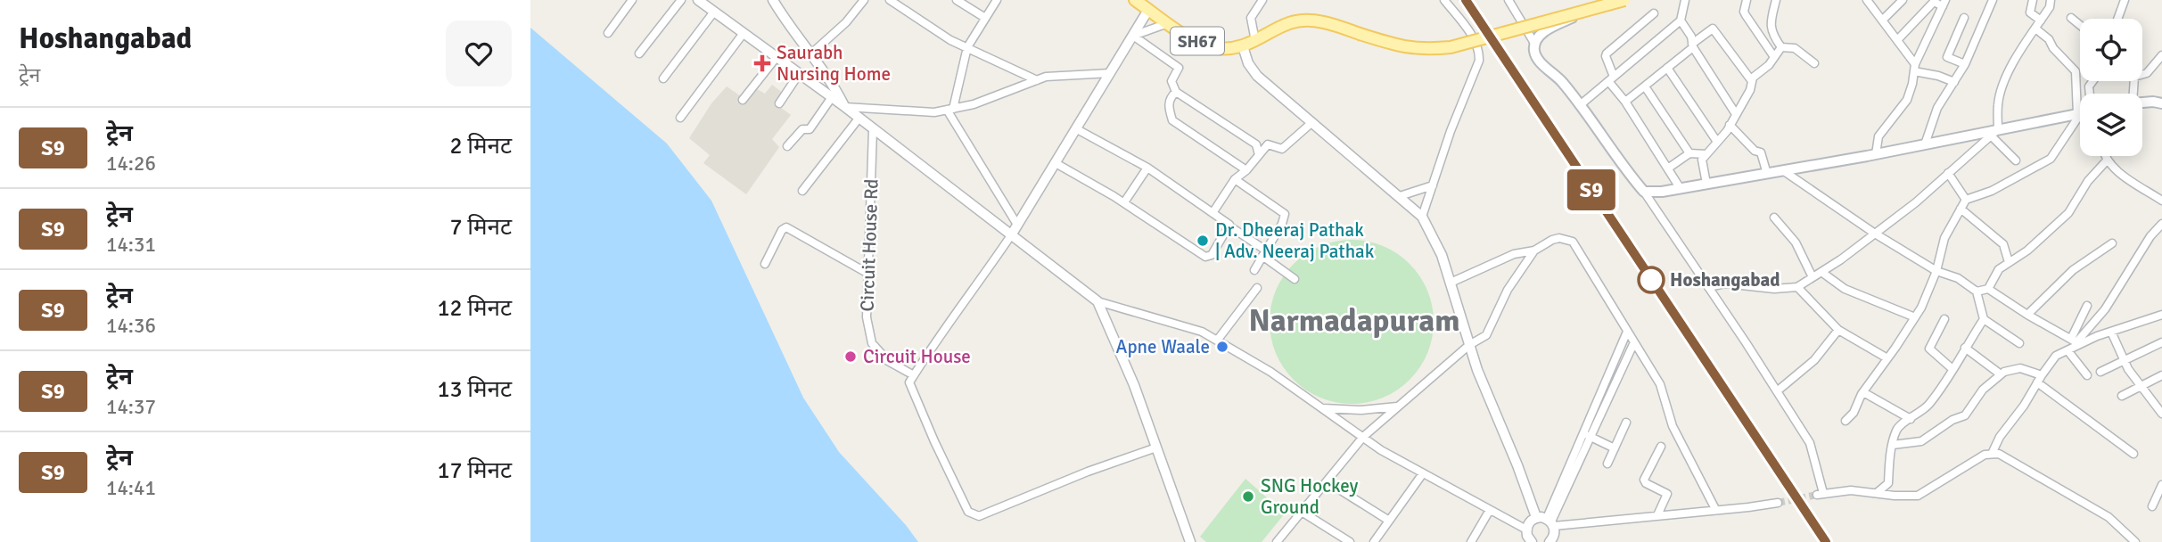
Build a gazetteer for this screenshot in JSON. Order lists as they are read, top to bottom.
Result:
{
  "streets": {
    "main road": ["SH67"],
    "street": ["Circuit House Rd"]
  },
  "districts": ["Narmadapuram"],
  "places": {
    "health": ["Saurabh Nursing Home"],
    "other": [
      "Dr. Dheeraj Pathak | Adv. Neeraj Pathak",
      "Hoshangabad",
      "Apne Waale",
      "Circuit House",
      "SNG Hockey Ground"
    ]
  },
  "page": {
    "heading": ["Hoshangabad", "ट्रेन"],
    "on_map": "S9",
    "list": [
      {
        "mark": "S9",
        "name": "ट्रेन",
        "note": "14:26",
        "value": "2 मिनट"
      },
      {
        "mark": "S9",
        "name": "ट्रेन",
        "note": "14:31",
        "value": "7 मिनट"
      },
      {
        "mark": "S9",
        "name": "ट्रेन",
        "note": "14:36",
        "value": "12 मिनट"
      },
      {
        "mark": "S9",
        "name": "ट्रेन",
        "note": "14:37",
        "value": "13 मिनट"
      },
      {
        "mark": "S9",
        "name": "ट्रेन",
        "note": "14:41",
        "value": "17 मिनट"
      }
    ]
  }
}
